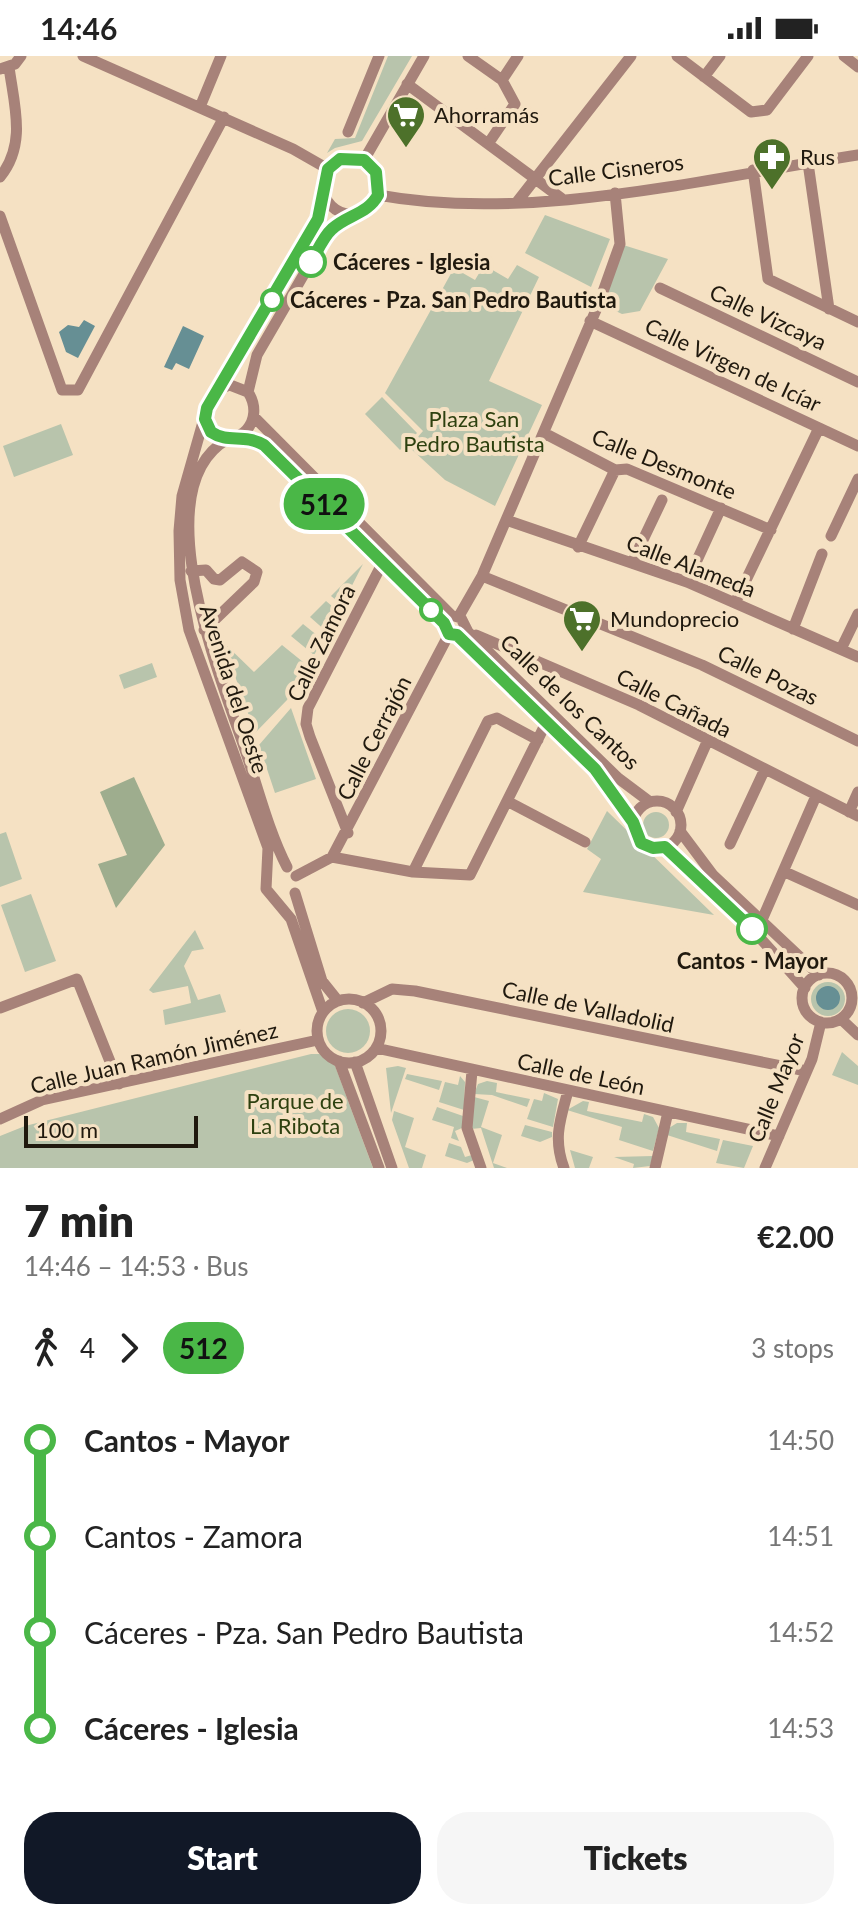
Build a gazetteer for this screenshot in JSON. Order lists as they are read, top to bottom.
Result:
{
  "streets": {
    "street": [
      "Calle Cisneros",
      "Calle Vizcaya",
      "Calle Virgen de Icíar",
      "Calle Desmonte",
      "Calle Alameda",
      "Calle Zamora",
      "Calle Pozas",
      "Avenida del Oeste",
      "Calle de los Cantos",
      "Calle Cañada",
      "Calle Cerrajón",
      "Calle de Valladolid",
      "Calle Juan Ramón Jiménez",
      "Calle de León",
      "Calle Mayor"
    ]
  },
  "crossings": [
    ["Calle Cisneros", "Calle Cerrajón"],
    ["Calle Virgen de Icíar", "Calle Cerrajón"],
    ["Calle Desmonte", "Calle Cerrajón"],
    ["Calle Alameda", "Calle Cerrajón"],
    ["Calle Zamora", "Calle de los Cantos"],
    ["Calle Zamora", "Calle Cerrajón"],
    ["Calle Pozas", "Calle Cerrajón"],
    ["Avenida del Oeste", "Calle de los Cantos"],
    ["Calle de los Cantos", "Calle Cañada"],
    ["Calle de los Cantos", "Calle Cerrajón"],
    ["Calle Cañada", "Calle Cerrajón"],
    ["Calle de Valladolid", "Calle Juan Ramón Jiménez"],
    ["Calle de Valladolid", "Calle de León"],
    ["Calle de Valladolid", "Calle Mayor"],
    ["Calle Juan Ramón Jiménez", "Calle de León"],
    ["Calle de León", "Calle Mayor"]
  ],
  "parks": ["Plaza San Pedro Bautista", "Parque de La Ribota"],
  "places": {
    "supermarket": ["Ahorramás", "Mundoprecio"],
    "pharmacy": ["Rus"],
    "other": ["Cáceres - Iglesia", "Cáceres - Pza. San Pedro Bautista", "Cantos - Mayor"]
  },
  "lines": ["bus line 512"],
  "scale_bar": "100 m",
  "page": {
    "status": "14:46",
    "on_map": "512",
    "scale": "100 m",
    "heading": ["7 min", "14:46 – 14:53 · Bus", "€2.00"],
    "legs": ["4", "512", "3 stops"],
    "list": [
      {
        "name": "Cantos - Mayor",
        "value": "14:50"
      },
      {
        "name": "Cantos - Zamora",
        "value": "14:51"
      },
      {
        "name": "Cáceres - Pza. San Pedro Bautista",
        "value": "14:52"
      },
      {
        "name": "Cáceres - Iglesia",
        "value": "14:53"
      }
    ],
    "buttons": ["Start", "Tickets"]
  }
}
